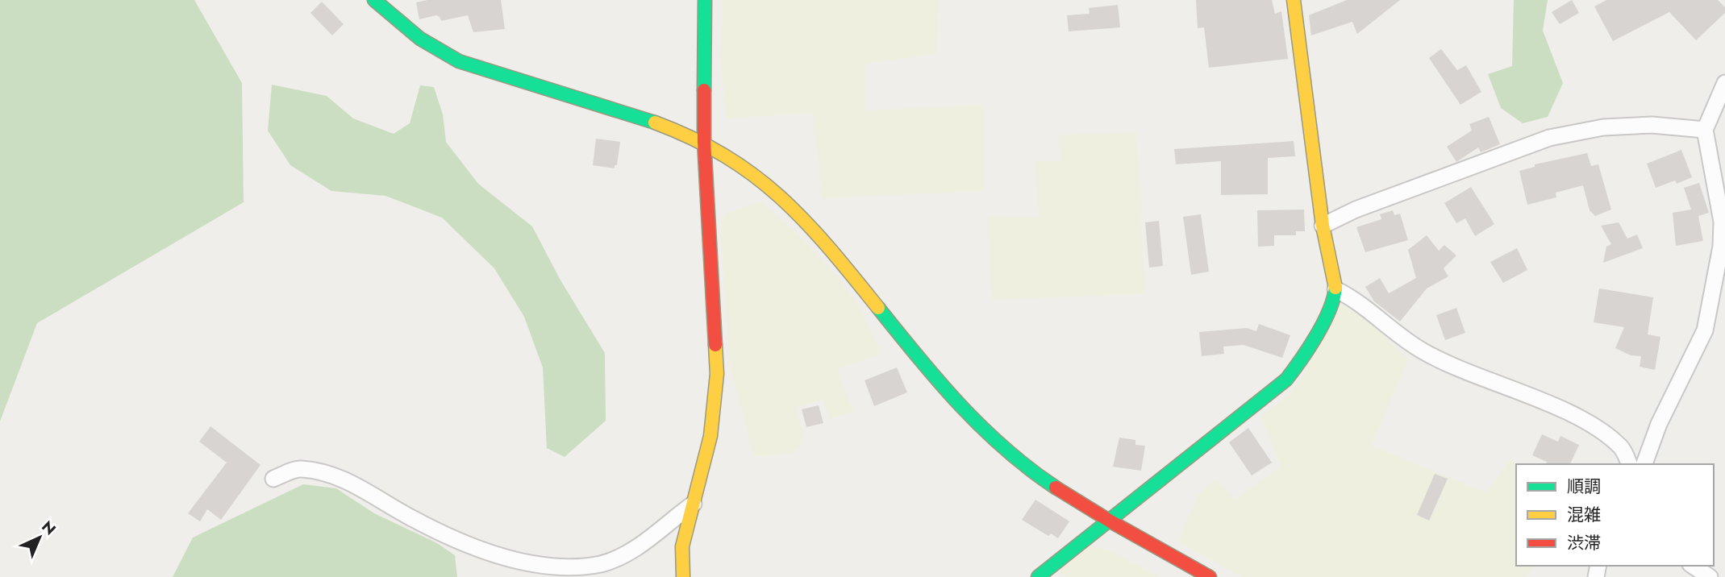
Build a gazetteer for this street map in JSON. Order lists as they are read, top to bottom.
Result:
{
  "legend": ["順調", "混雑", "渋滞"],
  "north": "top right"
}
